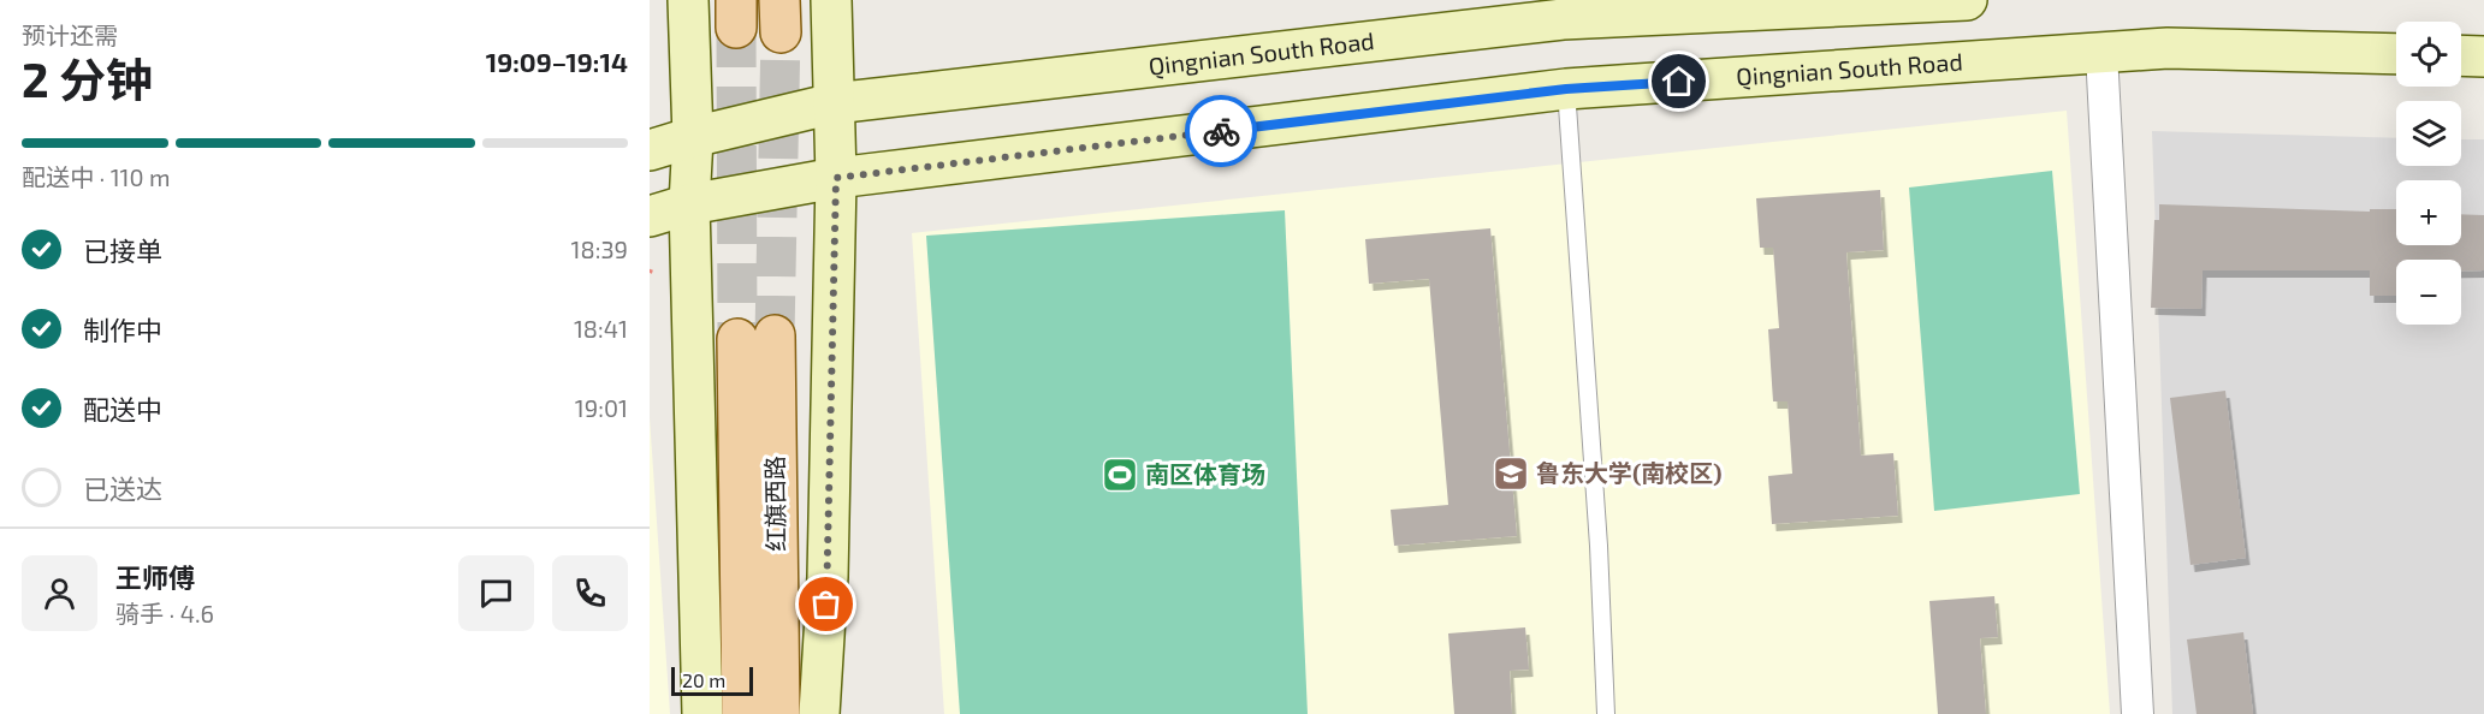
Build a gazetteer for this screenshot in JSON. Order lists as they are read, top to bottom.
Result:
{
  "streets": {
    "main road": ["Qingnian South Road", "红旗西路"]
  },
  "places": {
    "school or university": ["鲁东大学(南校区)"],
    "sports": ["南区体育场"]
  },
  "scale_bar": "20 m",
  "page": {
    "heading": ["2 分钟", "预计还需", "19:09–19:14"],
    "panel": ["王师傅", "骑手 · 4.6"],
    "map_buttons": ["+", "−"],
    "bar": "配送中 · 110 m",
    "list": [
      ["已接单", "18:39"],
      ["制作中", "18:41"],
      ["配送中", "19:01"],
      "已送达"
    ],
    "scale": "20 m"
  }
}
